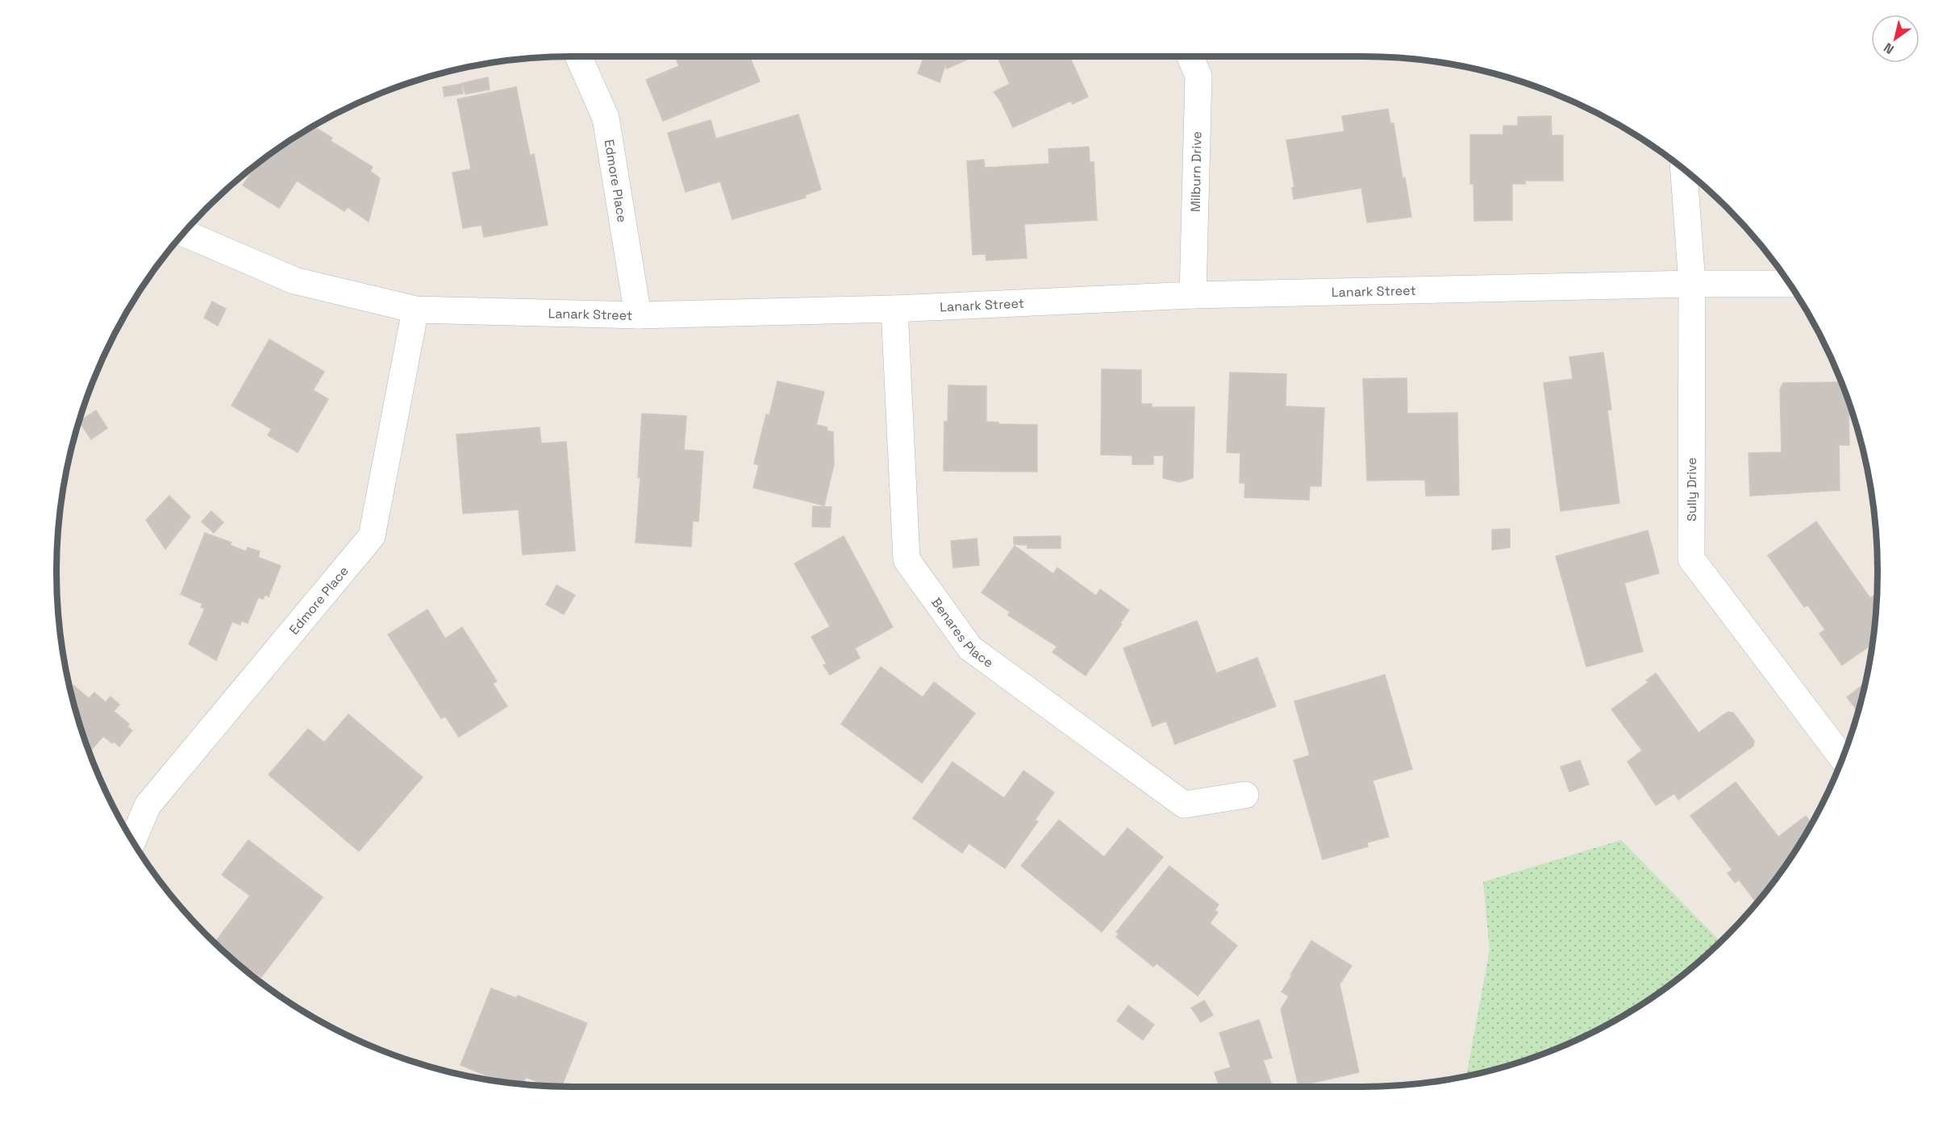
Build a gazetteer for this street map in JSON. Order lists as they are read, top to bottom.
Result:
{
  "streets": {
    "street": [
      "Milburn Drive",
      "Edmore Place",
      "Lanark Street",
      "Sully Drive",
      "Benares Place"
    ]
  },
  "crossings": [
    ["Milburn Drive", "Lanark Street"],
    ["Edmore Place", "Lanark Street"],
    ["Lanark Street", "Sully Drive"],
    ["Lanark Street", "Benares Place"]
  ],
  "north": "bottom left"
}
